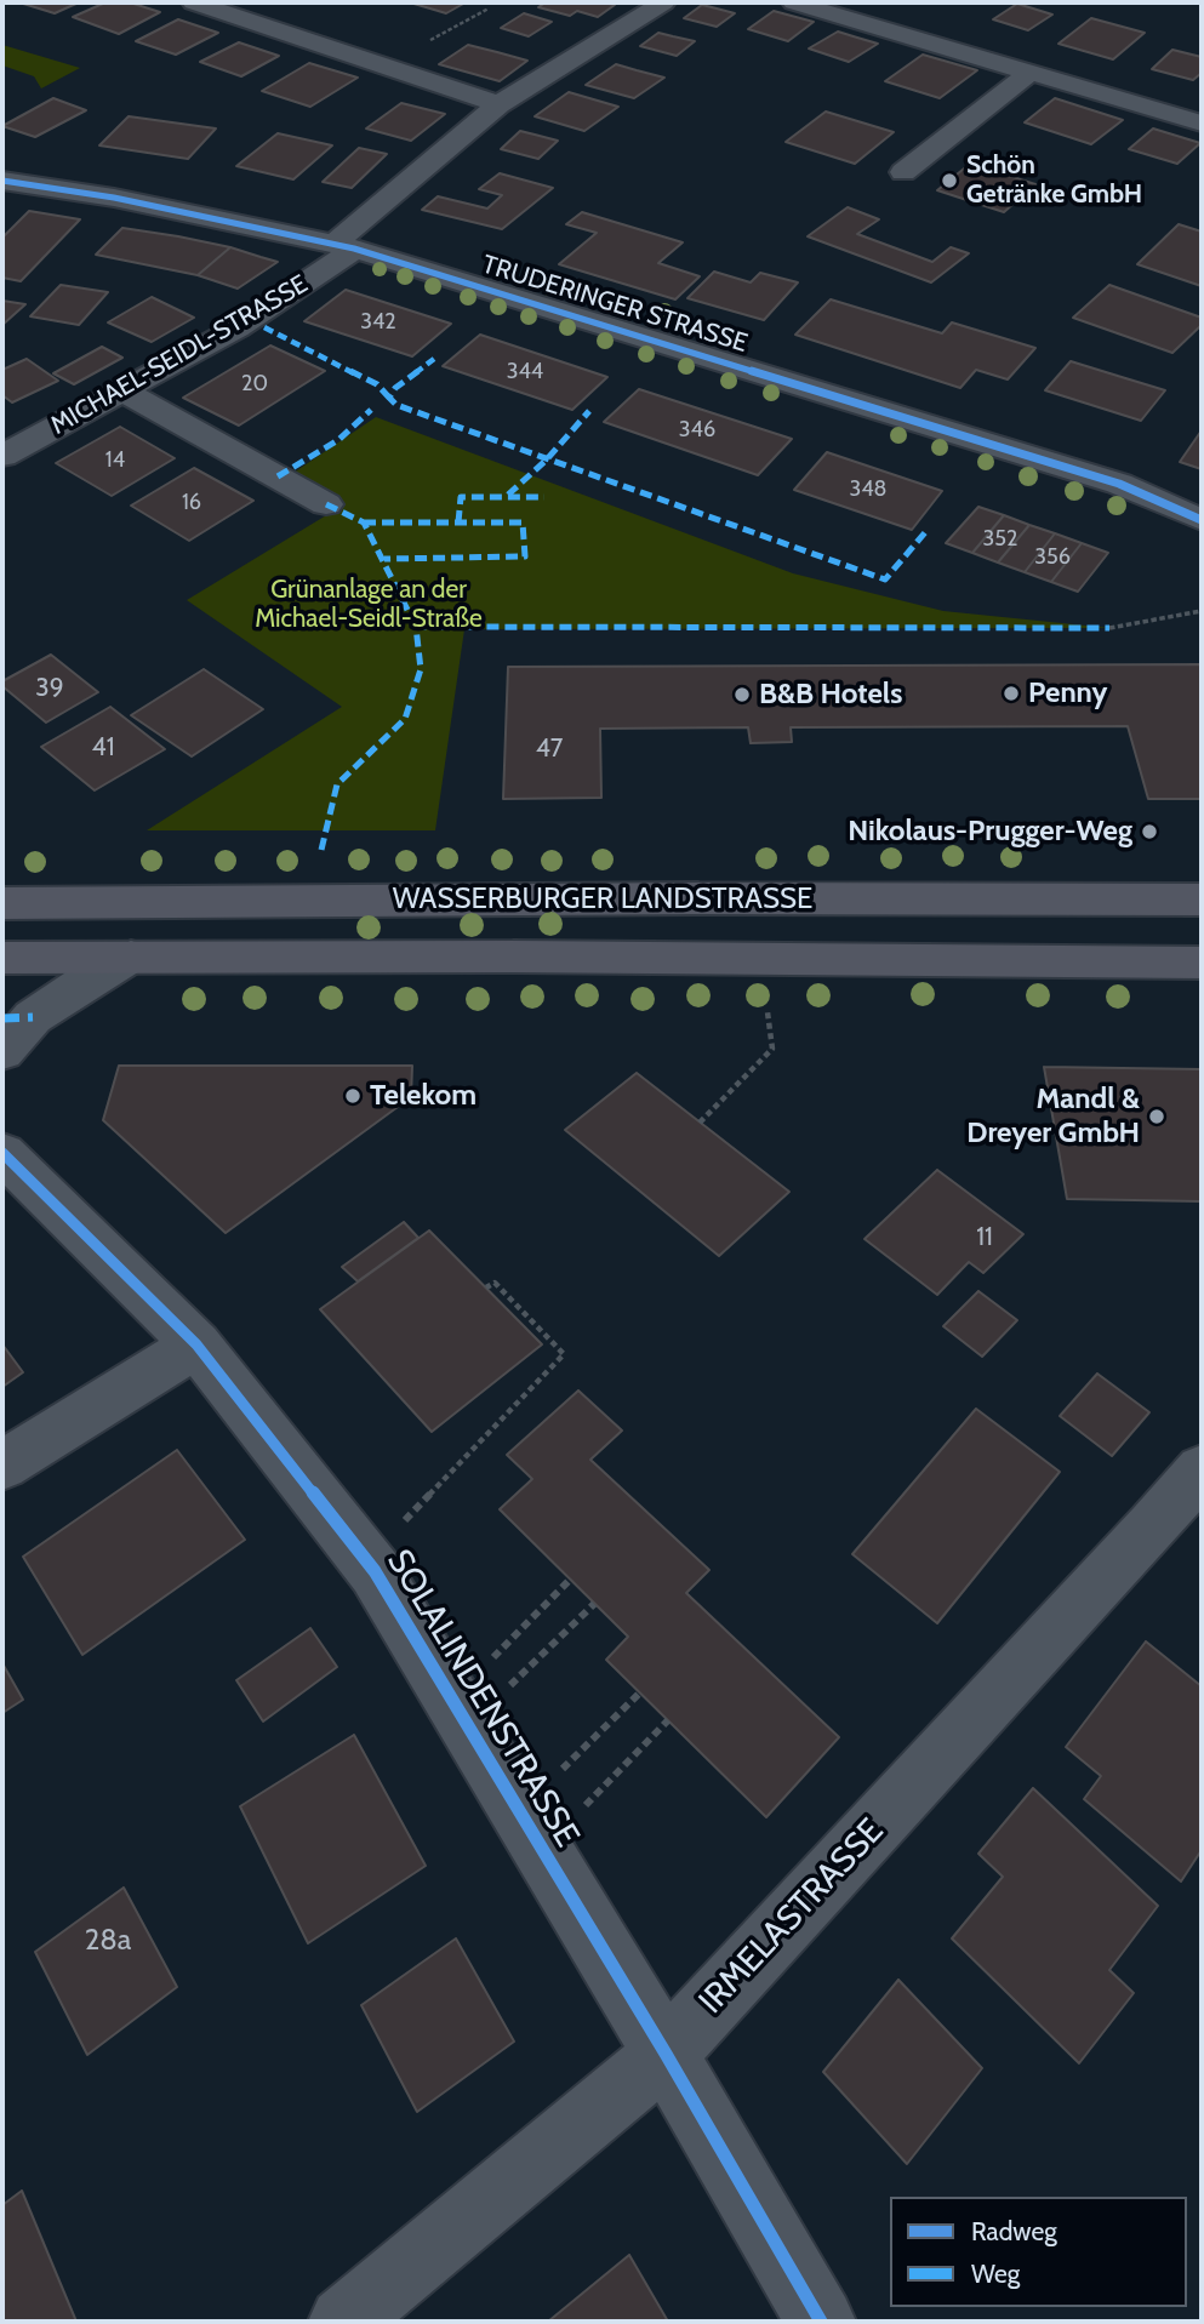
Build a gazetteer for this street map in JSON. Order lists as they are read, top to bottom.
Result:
{
  "streets": {
    "main road": ["WASSERBURGER LANDSTRASSE"],
    "street": [
      "TRUDERINGER STRASSE",
      "MICHAEL-SEIDL-STRASSE",
      "SOLALINDENSTRASSE",
      "IRMELASTRASSE"
    ]
  },
  "crossings": [
    ["TRUDERINGER STRASSE", "MICHAEL-SEIDL-STRASSE"],
    ["SOLALINDENSTRASSE", "IRMELASTRASSE"]
  ],
  "parks": ["Grünanlage an der Michael-Seidl-Straße"],
  "places": [
    "Schön Getränke GmbH",
    "Penny",
    "B&B Hotels",
    "Nikolaus-Prugger-Weg",
    "Telekom",
    "Mandl & Dreyer GmbH"
  ],
  "house_numbers": [
    "342",
    "344",
    "20",
    "346",
    "14",
    "348",
    "16",
    "352",
    "356",
    "39",
    "41",
    "47",
    "11",
    "28a"
  ],
  "legend": ["Radweg", "Weg"]
}
